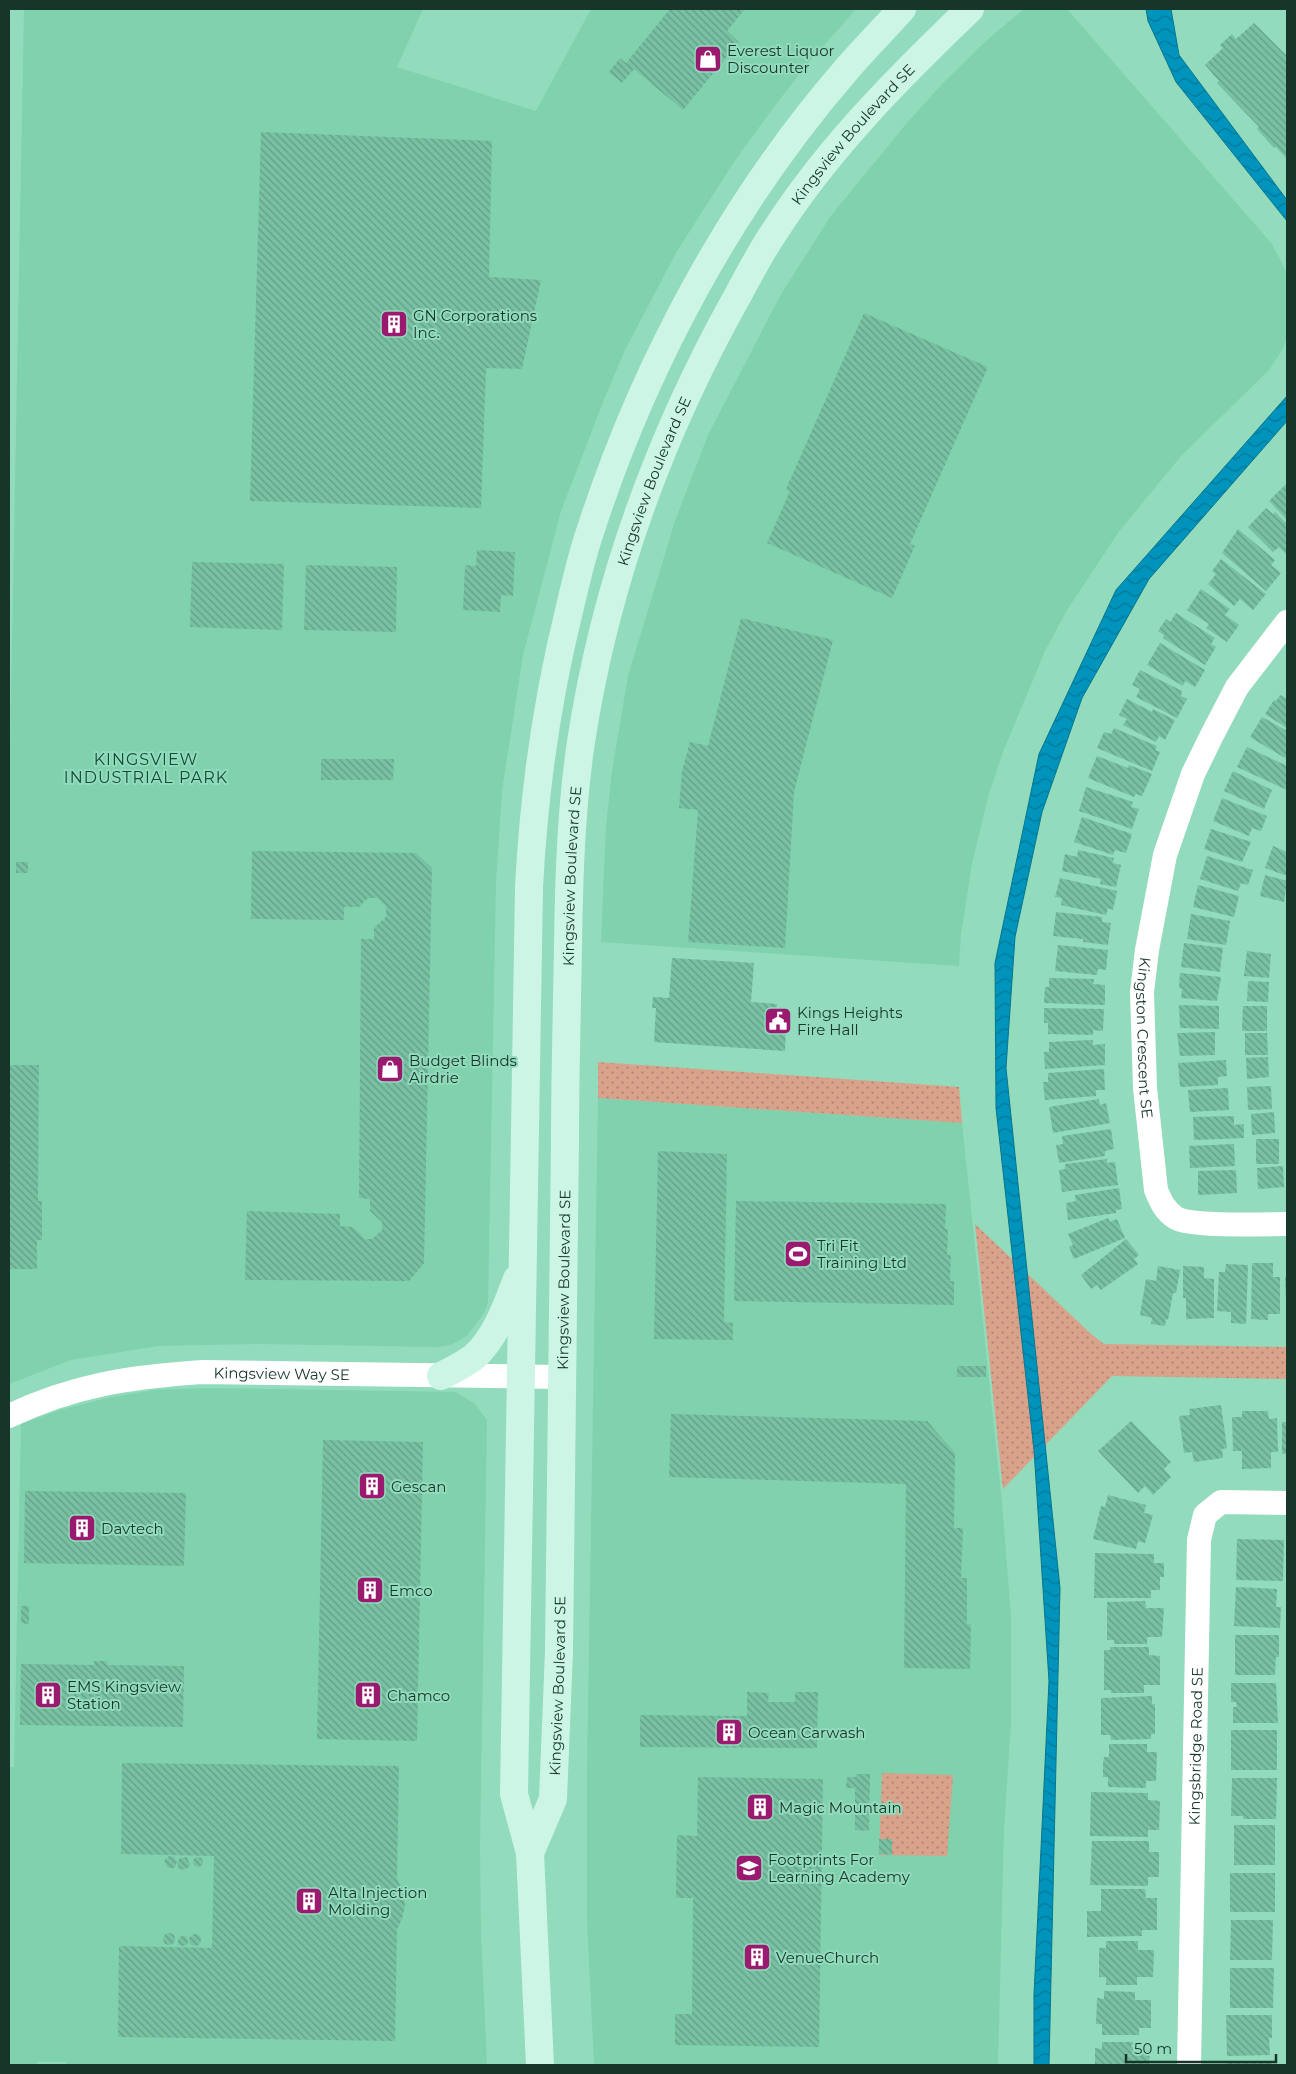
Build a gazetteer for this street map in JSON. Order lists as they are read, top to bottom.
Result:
{
  "streets": {
    "main road": ["Kingsview Boulevard SE"],
    "street": ["Kingston Crescent SE", "Kingsview Way SE", "Kingsbridge Road SE"]
  },
  "crossings": [
    ["Kingsview Boulevard SE", "Kingsview Way SE"]
  ],
  "districts": ["KINGSVIEW INDUSTRIAL PARK"],
  "places": {
    "shop": ["Everest Liquor Discounter", "Budget Blinds Airdrie"],
    "building": [
      "GN Corporations Inc.",
      "Gescan",
      "Davtech",
      "Emco",
      "EMS Kingsview Station",
      "Chamco",
      "Ocean Carwash",
      "Magic Mountain",
      "Alta Injection Molding",
      "VenueChurch"
    ],
    "public building": ["Kings Heights Fire Hall"],
    "sports": ["Tri Fit Training Ltd"],
    "school or university": ["Footprints For Learning Academy"]
  },
  "scale_bar": "50 m"
}
